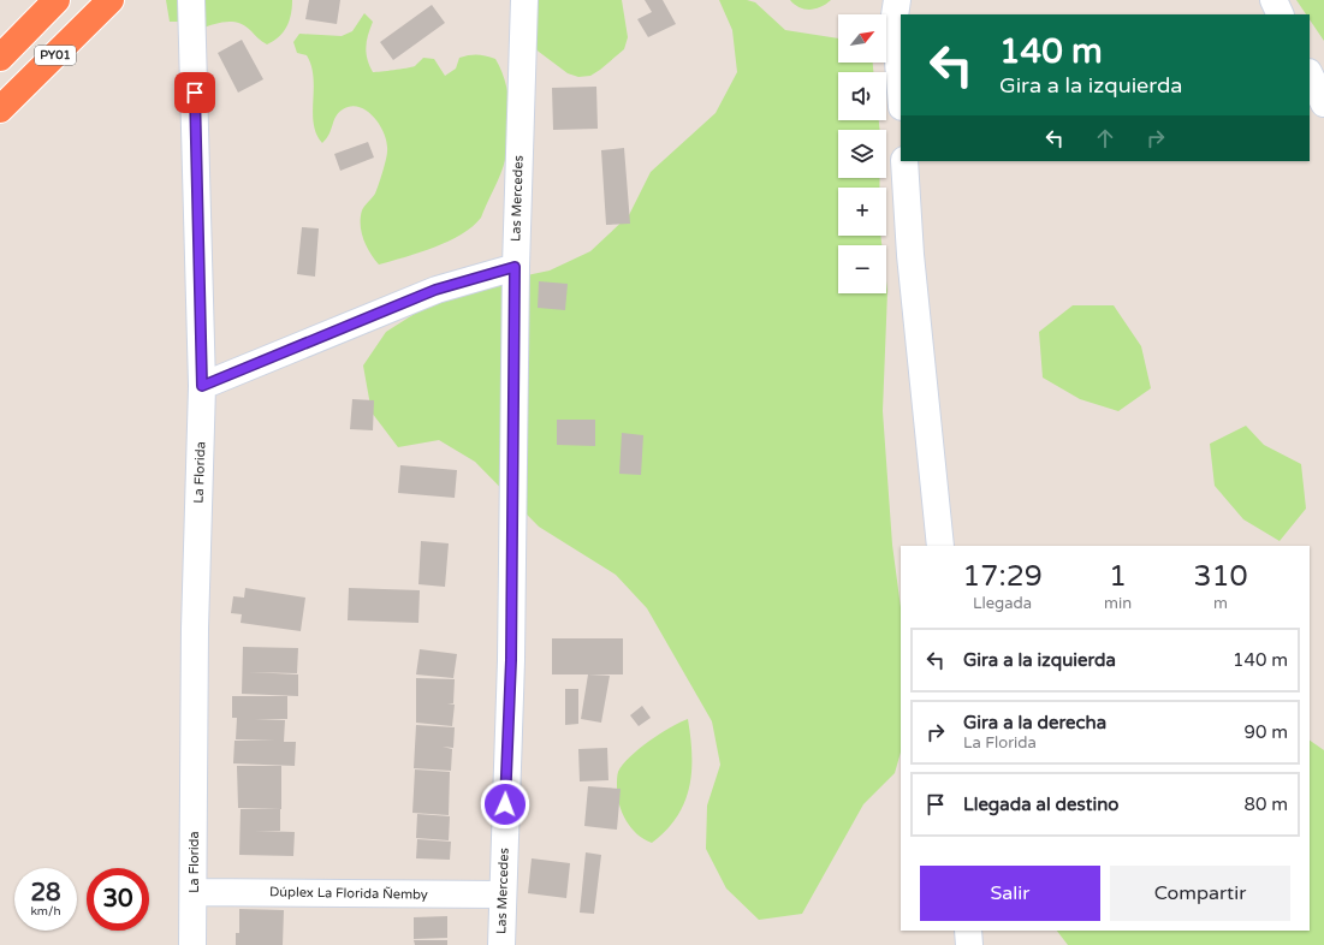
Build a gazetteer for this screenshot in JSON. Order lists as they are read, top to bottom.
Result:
{
  "streets": {
    "highway": ["PY01"],
    "street": ["Las Mercedes", "La Florida", "Dúplex La Florida Ñemby"]
  },
  "crossings": [
    ["Las Mercedes", "Dúplex La Florida Ñemby"],
    ["La Florida", "Dúplex La Florida Ñemby"]
  ],
  "north": "top right",
  "page": {
    "map_buttons": ["+", "−"],
    "turn": ["140 m", "Gira a la izquierda"],
    "eta": [
      "17:29",
      "Llegada",
      "1",
      "min",
      "310",
      "m"
    ],
    "list": [
      {
        "name": "Gira a la izquierda",
        "value": "140 m"
      },
      {
        "name": "Gira a la derecha",
        "note": "La Florida",
        "value": "90 m"
      },
      {
        "name": "Llegada al destino",
        "value": "80 m"
      }
    ],
    "buttons": ["Salir", "Compartir"],
    "speed": "28 km/h",
    "limit": "30"
  }
}
